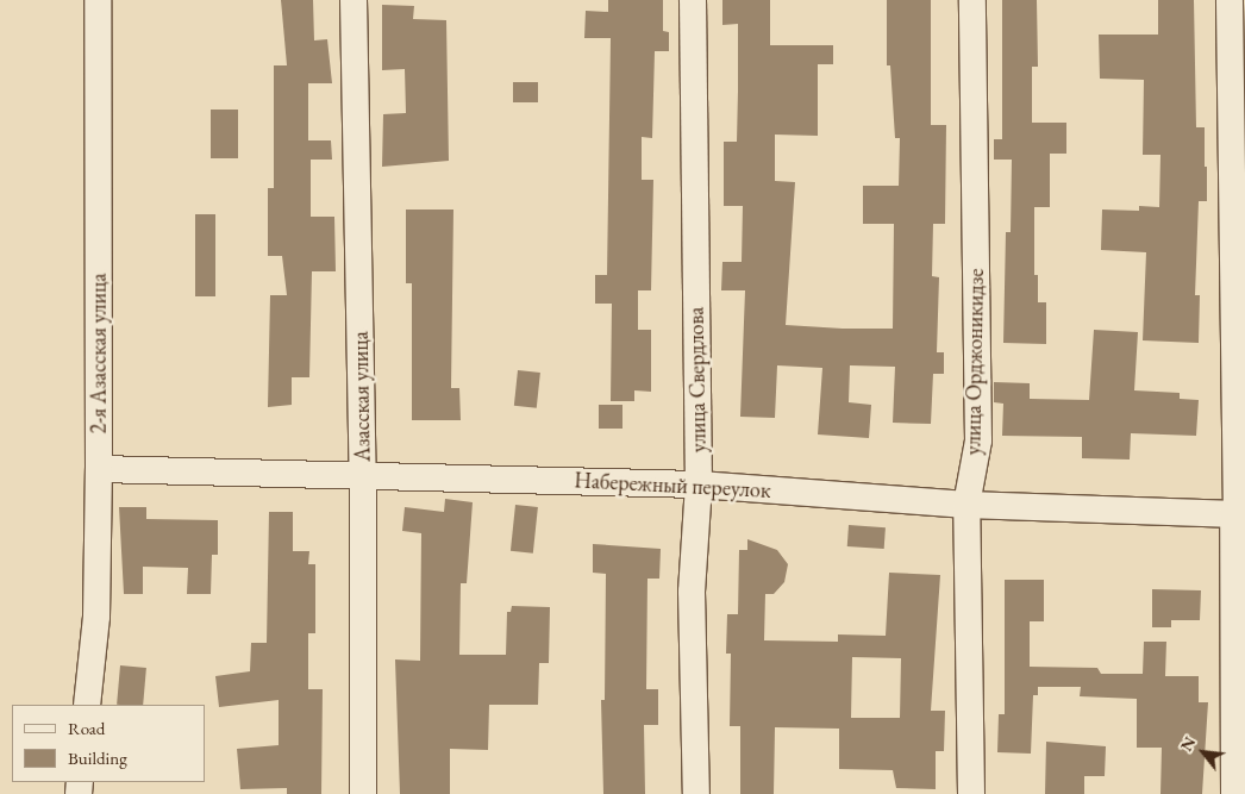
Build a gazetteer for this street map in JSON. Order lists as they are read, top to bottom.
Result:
{
  "streets": {
    "street": [
      "2-я Азасская улица",
      "улица Орджоникидзе",
      "улица Свердлова",
      "Азасская улица",
      "Набережный переулок"
    ]
  },
  "crossings": [
    ["2-я Азасская улица", "Набережный переулок"],
    ["улица Орджоникидзе", "Набережный переулок"],
    ["улица Свердлова", "Набережный переулок"],
    ["Азасская улица", "Набережный переулок"]
  ],
  "legend": ["Road", "Building"],
  "north": "top left"
}
